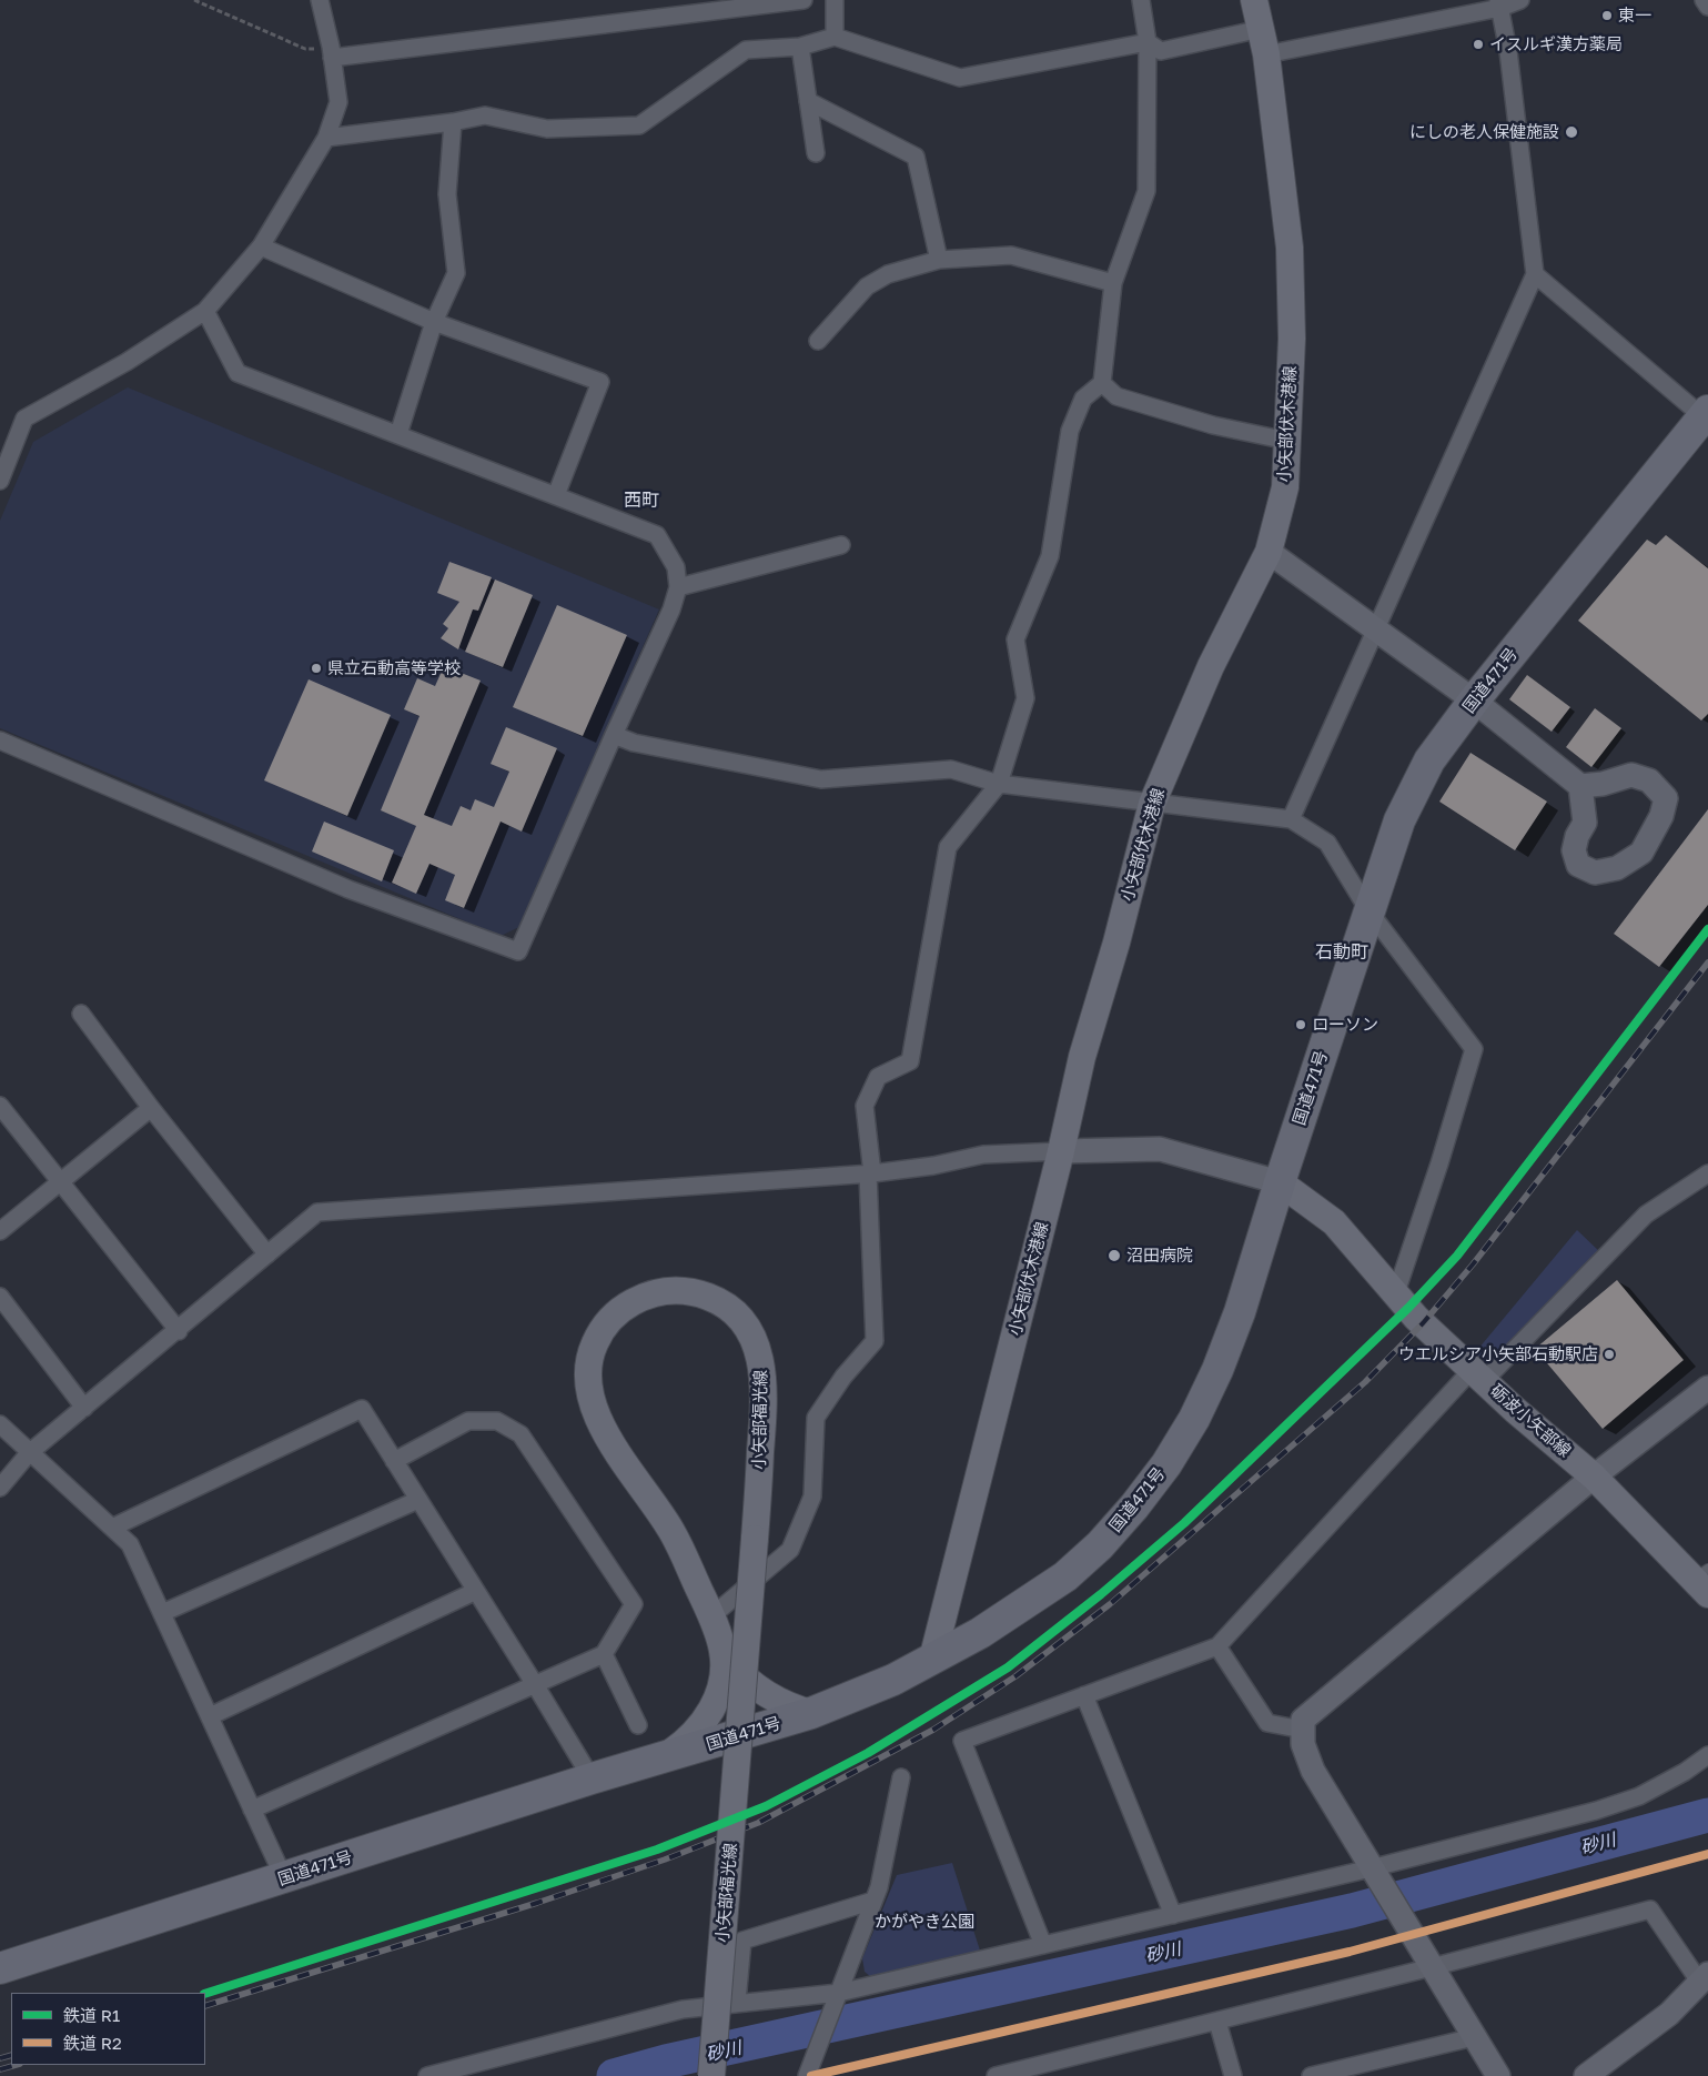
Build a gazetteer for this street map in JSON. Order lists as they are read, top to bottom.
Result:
{
  "streets": {
    "highway": ["国道471号"],
    "main road": ["小矢部伏木港線", "小矢部福光線", "砺波小矢部線"]
  },
  "crossings": [
    ["小矢部伏木港線", "国道471号"],
    ["国道471号", "小矢部福光線"],
    ["国道471号", "砺波小矢部線"]
  ],
  "districts": ["西町", "石動町"],
  "water": ["砂川"],
  "parks": ["かがやき公園"],
  "places": [
    "東一",
    "イスルギ漢方薬局",
    "にしの老人保健施設",
    "県立石動高等学校",
    "ローソン",
    "沼田病院",
    "ウエルシア小矢部石動駅店"
  ],
  "lines": ["rail line R1", "rail line R2"],
  "legend": ["鉄道 R1", "鉄道 R2"]
}
